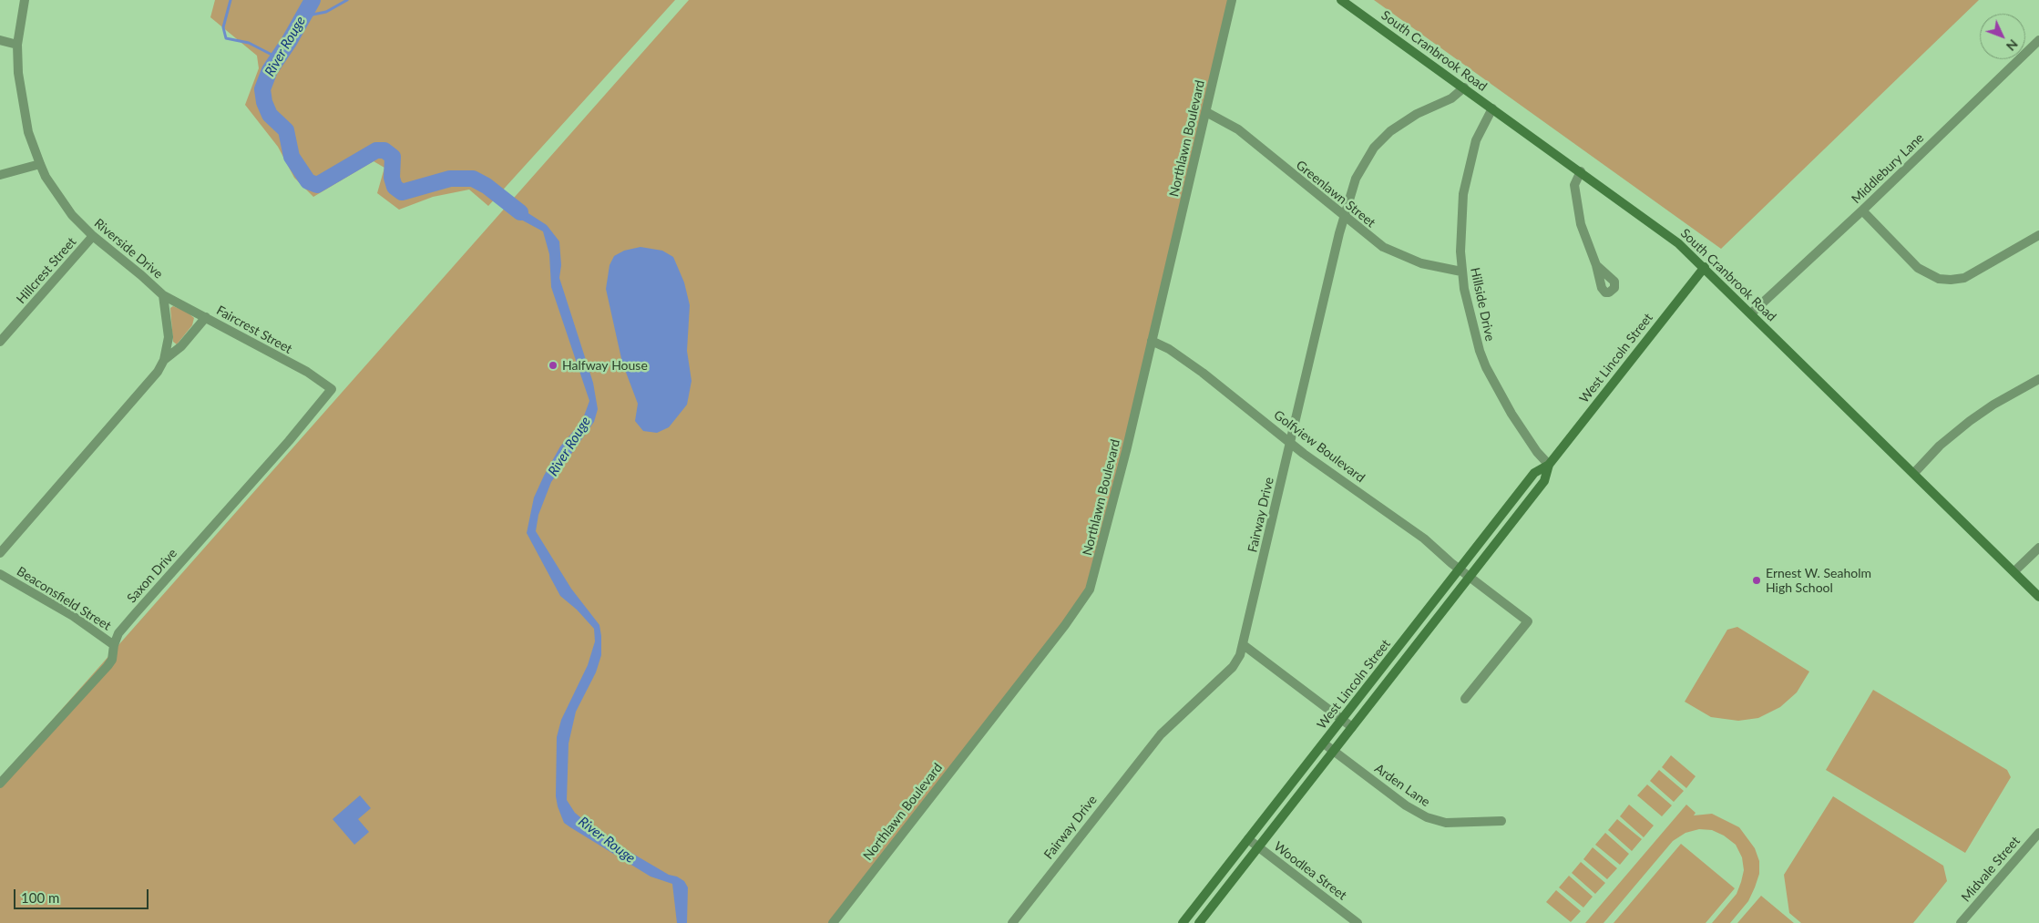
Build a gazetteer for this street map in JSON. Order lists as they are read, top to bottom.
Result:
{
  "streets": {
    "street": [
      "South Cranbrook Road",
      "Northlawn Boulevard",
      "Middlebury Lane",
      "Greenlawn Street",
      "Riverside Drive",
      "Hillcrest Street",
      "Hillside Drive",
      "Faircrest Street",
      "West Lincoln Street",
      "Golfview Boulevard",
      "Fairway Drive",
      "Saxon Drive",
      "Beaconsfield Street",
      "Arden Lane",
      "Midvale Street",
      "Woodlea Street"
    ]
  },
  "crossings": [
    ["South Cranbrook Road", "Middlebury Lane"],
    ["South Cranbrook Road", "Hillside Drive"],
    ["South Cranbrook Road", "West Lincoln Street"],
    ["South Cranbrook Road", "Fairway Drive"],
    ["Northlawn Boulevard", "Greenlawn Street"],
    ["Northlawn Boulevard", "Golfview Boulevard"],
    ["Greenlawn Street", "Hillside Drive"],
    ["Greenlawn Street", "Fairway Drive"],
    ["Riverside Drive", "Hillcrest Street"],
    ["Riverside Drive", "Faircrest Street"],
    ["Hillside Drive", "West Lincoln Street"],
    ["Faircrest Street", "Saxon Drive"],
    ["West Lincoln Street", "Golfview Boulevard"],
    ["West Lincoln Street", "Arden Lane"],
    ["West Lincoln Street", "Woodlea Street"],
    ["Golfview Boulevard", "Fairway Drive"],
    ["Saxon Drive", "Beaconsfield Street"]
  ],
  "water": ["River Rouge"],
  "places": ["Halfway House", "Ernest W. Seaholm High School"],
  "scale_bar": "100 m",
  "north": "bottom right"
}
